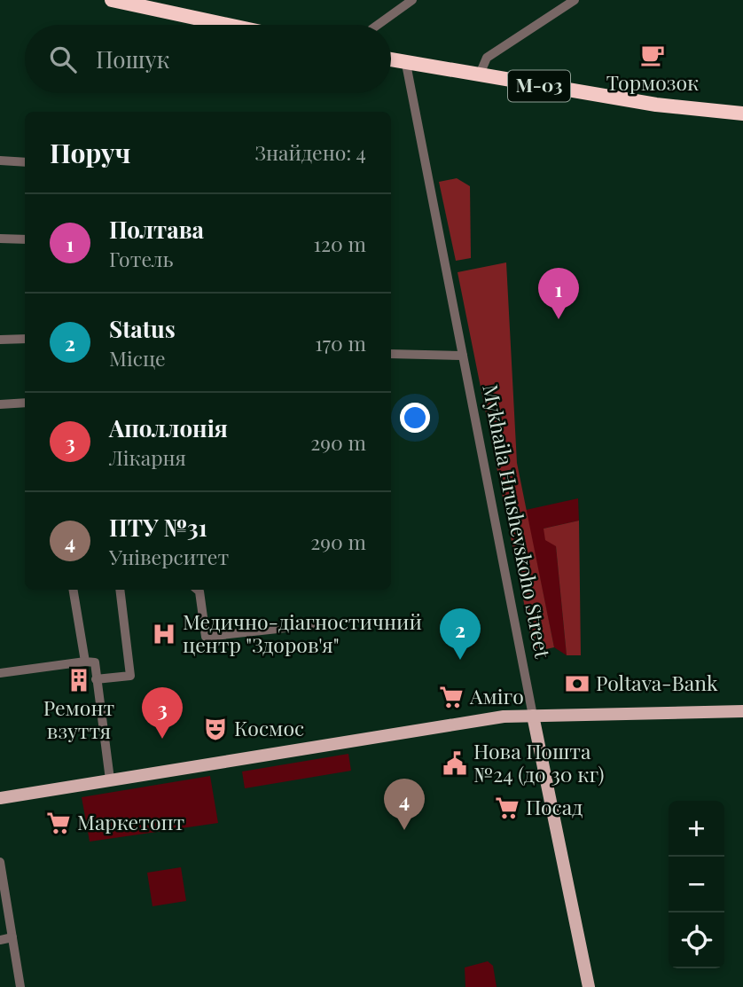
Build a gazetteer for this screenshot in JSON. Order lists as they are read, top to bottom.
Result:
{
  "streets": {
    "highway": ["М-03"],
    "main road": ["Mykhaila Hrushevskoho Street"]
  },
  "crossings": [
    ["М-03", "Mykhaila Hrushevskoho Street"]
  ],
  "places": {
    "cafe": ["Тормозок"],
    "hospital": ["Медично-діагностичний центр \"Здоров'я\""],
    "building": ["Ремонт взуття"],
    "bank": ["Poltava-Bank"],
    "supermarket": ["Аміго", "Посад", "Маркетопт"],
    "theatre": ["Космос"],
    "public building": ["Нова Пошта №24 (до 30 кг)"]
  },
  "page": {
    "search": "Пошук",
    "heading": ["Поруч", "Знайдено: 4"],
    "list": [
      {
        "mark": "1",
        "name": "Полтава",
        "note": "Готель",
        "value": "120 m"
      },
      {
        "mark": "2",
        "name": "Status",
        "note": "Місце",
        "value": "170 m"
      },
      {
        "mark": "3",
        "name": "Аполлонія",
        "note": "Лікарня",
        "value": "290 m"
      },
      {
        "mark": "4",
        "name": "ПТУ №31",
        "note": "Університет",
        "value": "290 m"
      }
    ],
    "pins": [
      "1",
      "2",
      "3",
      "4"
    ],
    "map_buttons": ["+", "−"]
  }
}
